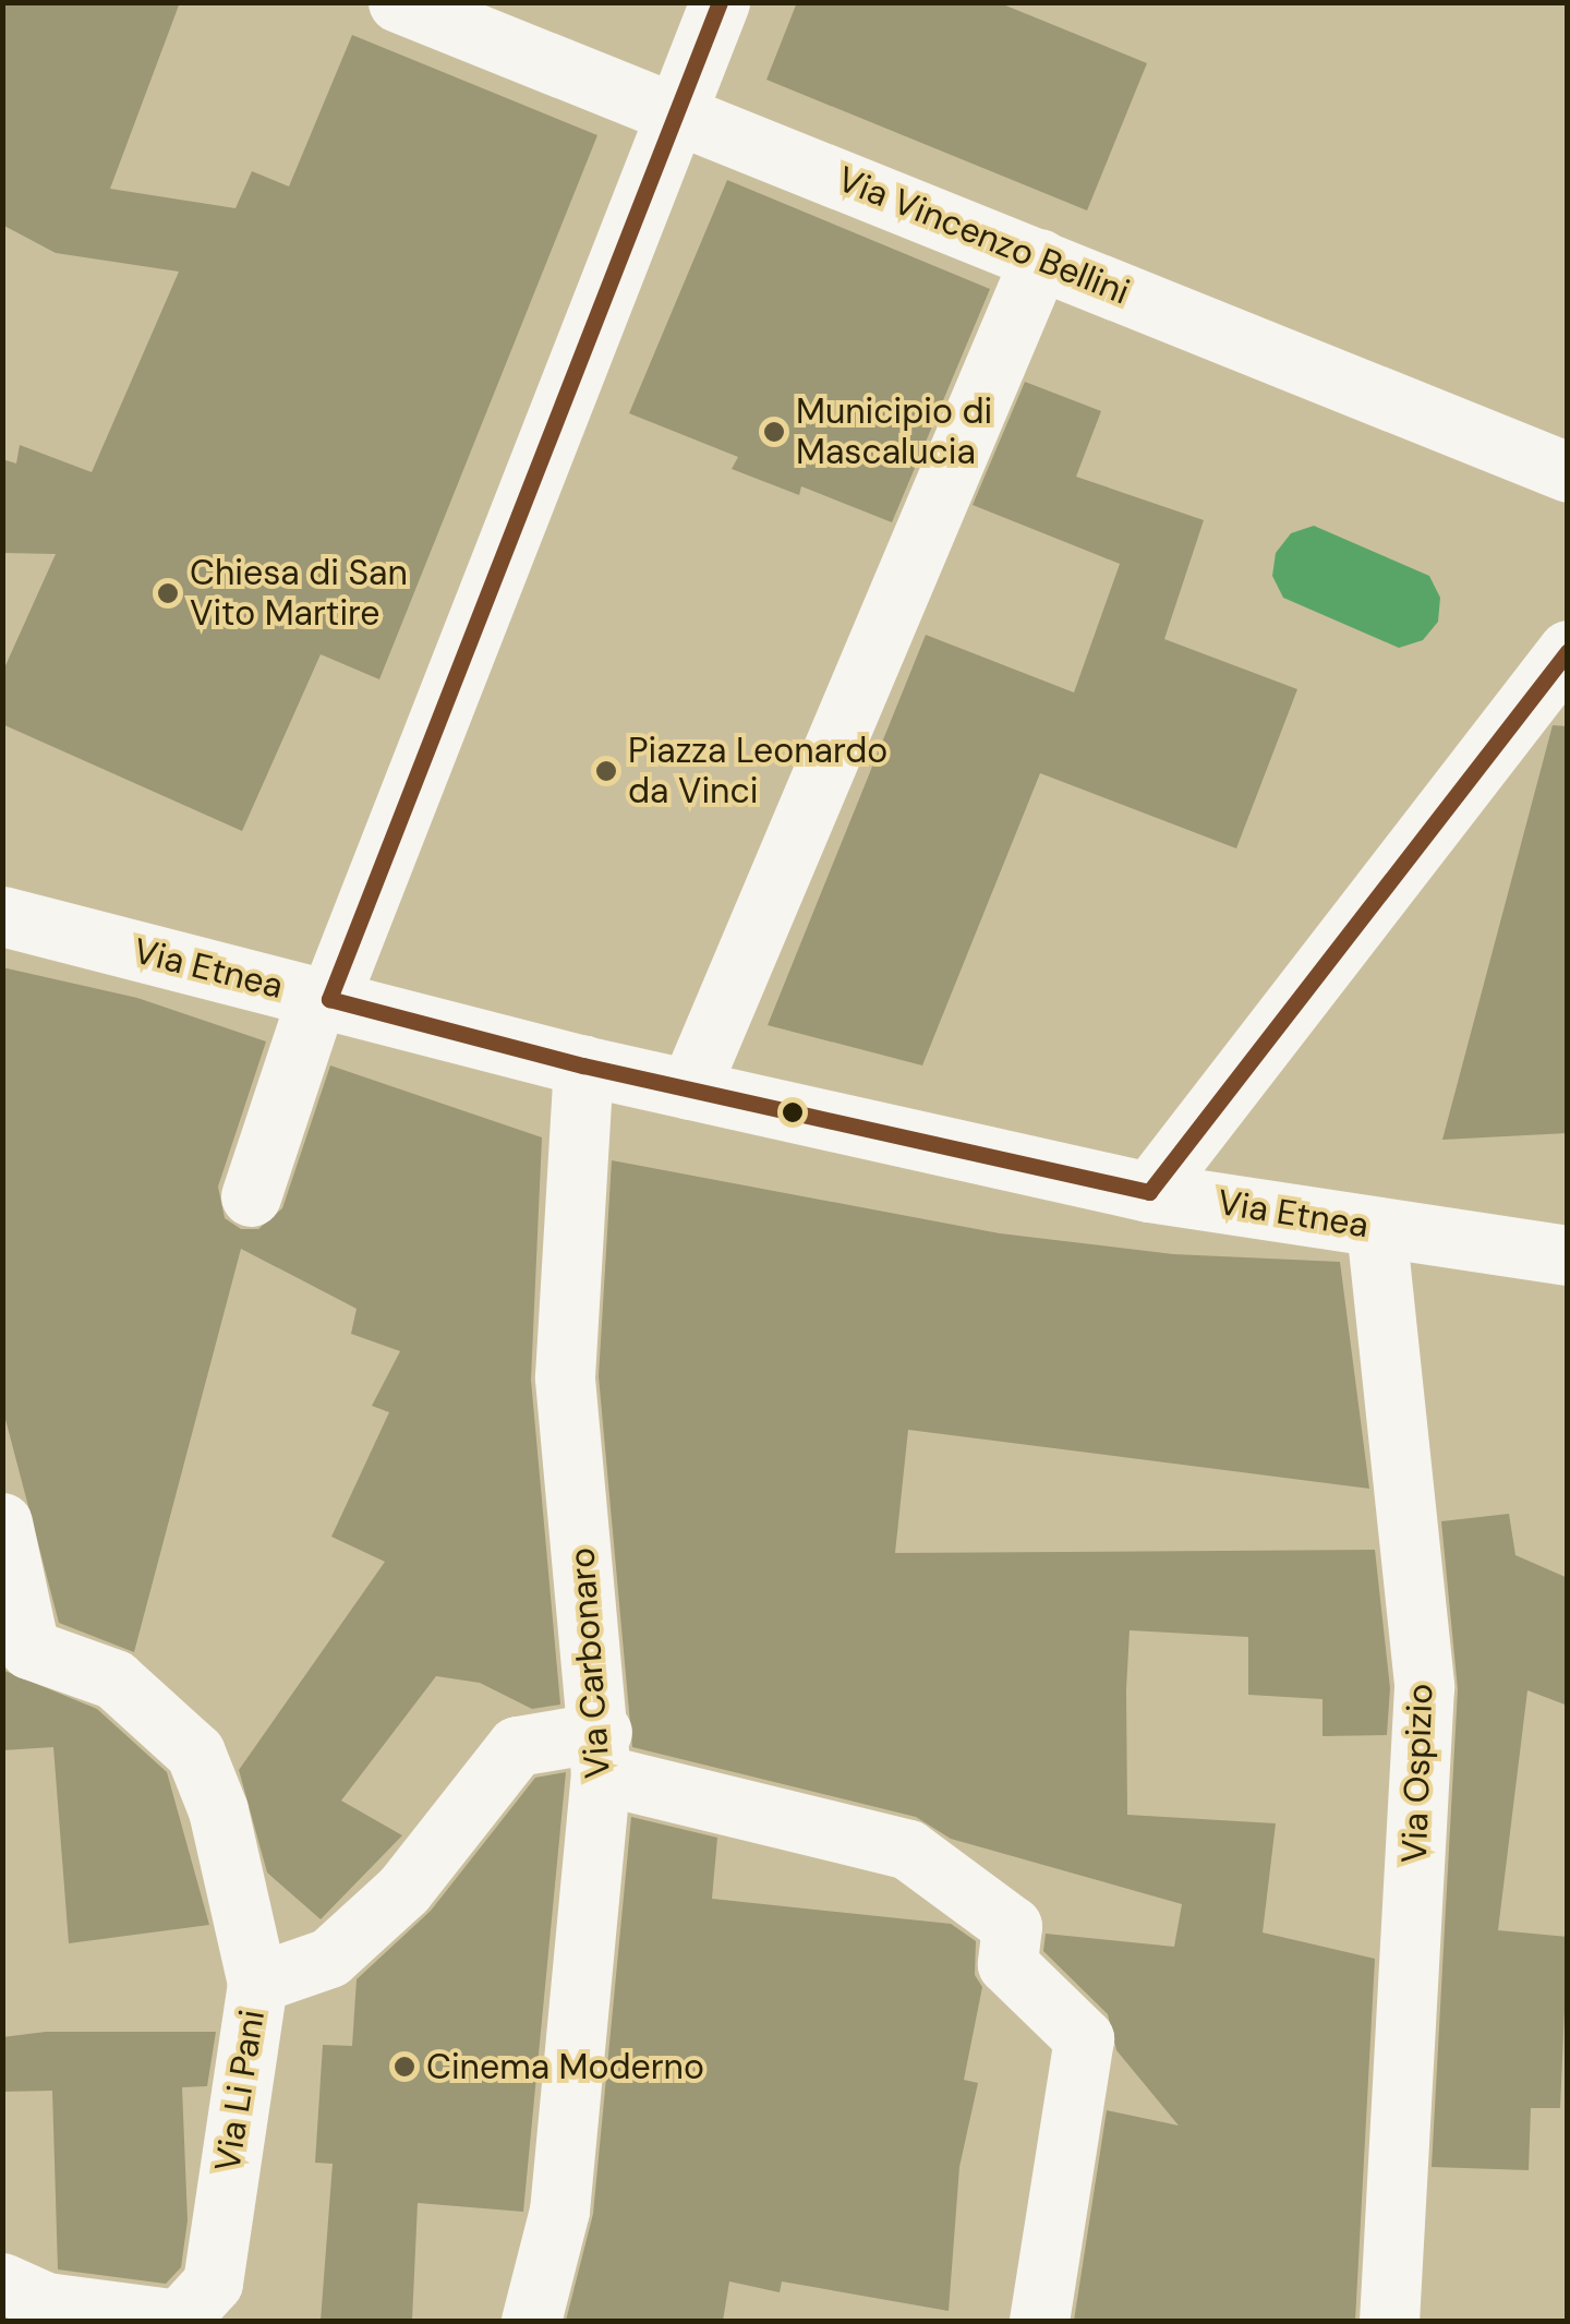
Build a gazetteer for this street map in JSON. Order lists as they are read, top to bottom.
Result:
{
  "streets": {
    "street": [
      "Via Vincenzo Bellini",
      "Via Etnea",
      "Via Carbonaro",
      "Via Ospizio",
      "Via Li Pani"
    ]
  },
  "crossings": [
    ["Via Etnea", "Via Carbonaro"],
    ["Via Etnea", "Via Ospizio"],
    ["Via Carbonaro", "Via Li Pani"]
  ],
  "places": [
    "Municipio di Mascalucia",
    "Chiesa di San Vito Martire",
    "Piazza Leonardo da Vinci",
    "Cinema Moderno"
  ]
}
